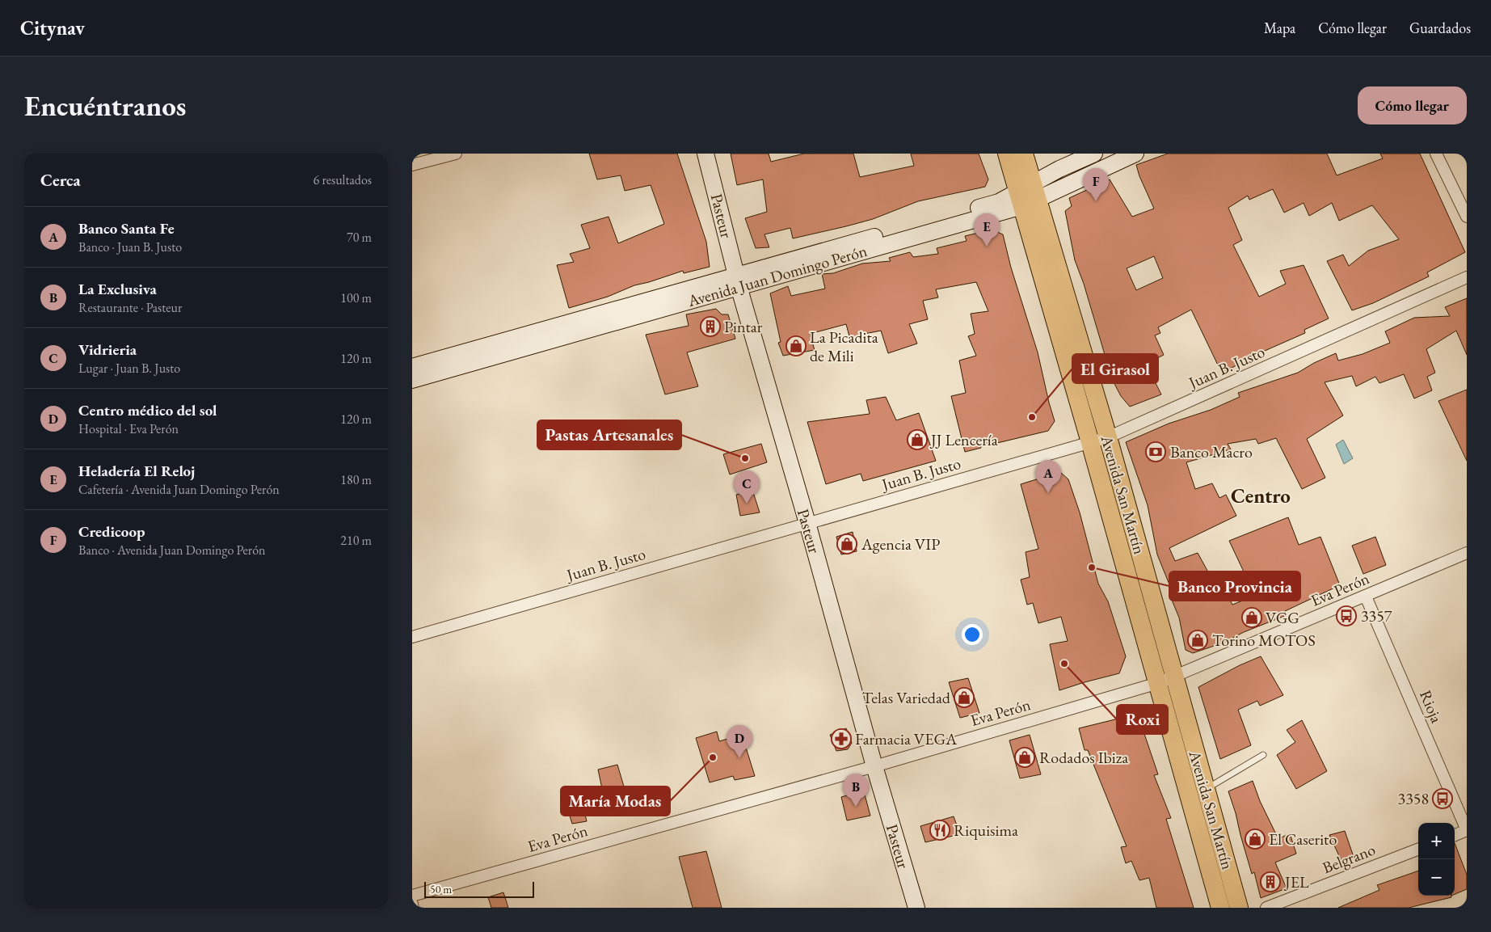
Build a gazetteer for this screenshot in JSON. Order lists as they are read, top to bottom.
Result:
{
  "streets": {
    "main road": ["Pasteur", "Avenida Juan Domingo Perón", "Avenida San Martín"],
    "street": [
      "Juan B. Justo",
      "Eva Perón",
      "Rioja",
      "Belgrano"
    ]
  },
  "crossings": [
    ["Pasteur", "Avenida Juan Domingo Perón"],
    ["Pasteur", "Juan B. Justo"],
    ["Pasteur", "Eva Perón"],
    ["Avenida Juan Domingo Perón", "Avenida San Martín"],
    ["Juan B. Justo", "Avenida San Martín"],
    ["Avenida San Martín", "Eva Perón"],
    ["Eva Perón", "Rioja"]
  ],
  "districts": ["Centro"],
  "places": {
    "building": ["Pintar", "JEL"],
    "shop": [
      "La Picadita de Mili",
      "JJ Lencería",
      "Agencia VIP",
      "VGG",
      "Torino MOTOS",
      "Telas Variedad",
      "Rodados Ibiza",
      "El Caserito"
    ],
    "other": [
      "El Girasol",
      "Pastas Artesanales",
      "Banco Provincia",
      "Roxi",
      "María Modas"
    ],
    "bank": ["Banco Macro"],
    "bus stop": ["3357", "3358"],
    "pharmacy": ["Farmacia VEGA"],
    "restaurant": ["Riquisima"]
  },
  "scale_bar": "50 m",
  "page": {
    "header": "Citynav",
    "nav": ["Mapa", "Cómo llegar", "Guardados"],
    "buttons": "Cómo llegar",
    "title": "Encuéntranos",
    "heading": ["Cerca", "6 resultados"],
    "pins": [
      "F",
      "E",
      "A",
      "C",
      "D",
      "B"
    ],
    "list": [
      {
        "mark": "A",
        "name": "Banco Santa Fe",
        "note": "Banco · Juan B. Justo",
        "value": "70 m"
      },
      {
        "mark": "B",
        "name": "La Exclusiva",
        "note": "Restaurante · Pasteur",
        "value": "100 m"
      },
      {
        "mark": "C",
        "name": "Vidrieria",
        "note": "Lugar · Juan B. Justo",
        "value": "120 m"
      },
      {
        "mark": "D",
        "name": "Centro médico del sol",
        "note": "Hospital · Eva Perón",
        "value": "120 m"
      },
      {
        "mark": "E",
        "name": "Heladería El Reloj",
        "note": "Cafetería · Avenida Juan Domingo Perón",
        "value": "180 m"
      },
      {
        "mark": "F",
        "name": "Credicoop",
        "note": "Banco · Avenida Juan Domingo Perón",
        "value": "210 m"
      }
    ],
    "map_buttons": ["+", "−"],
    "scale": "50 m"
  }
}
